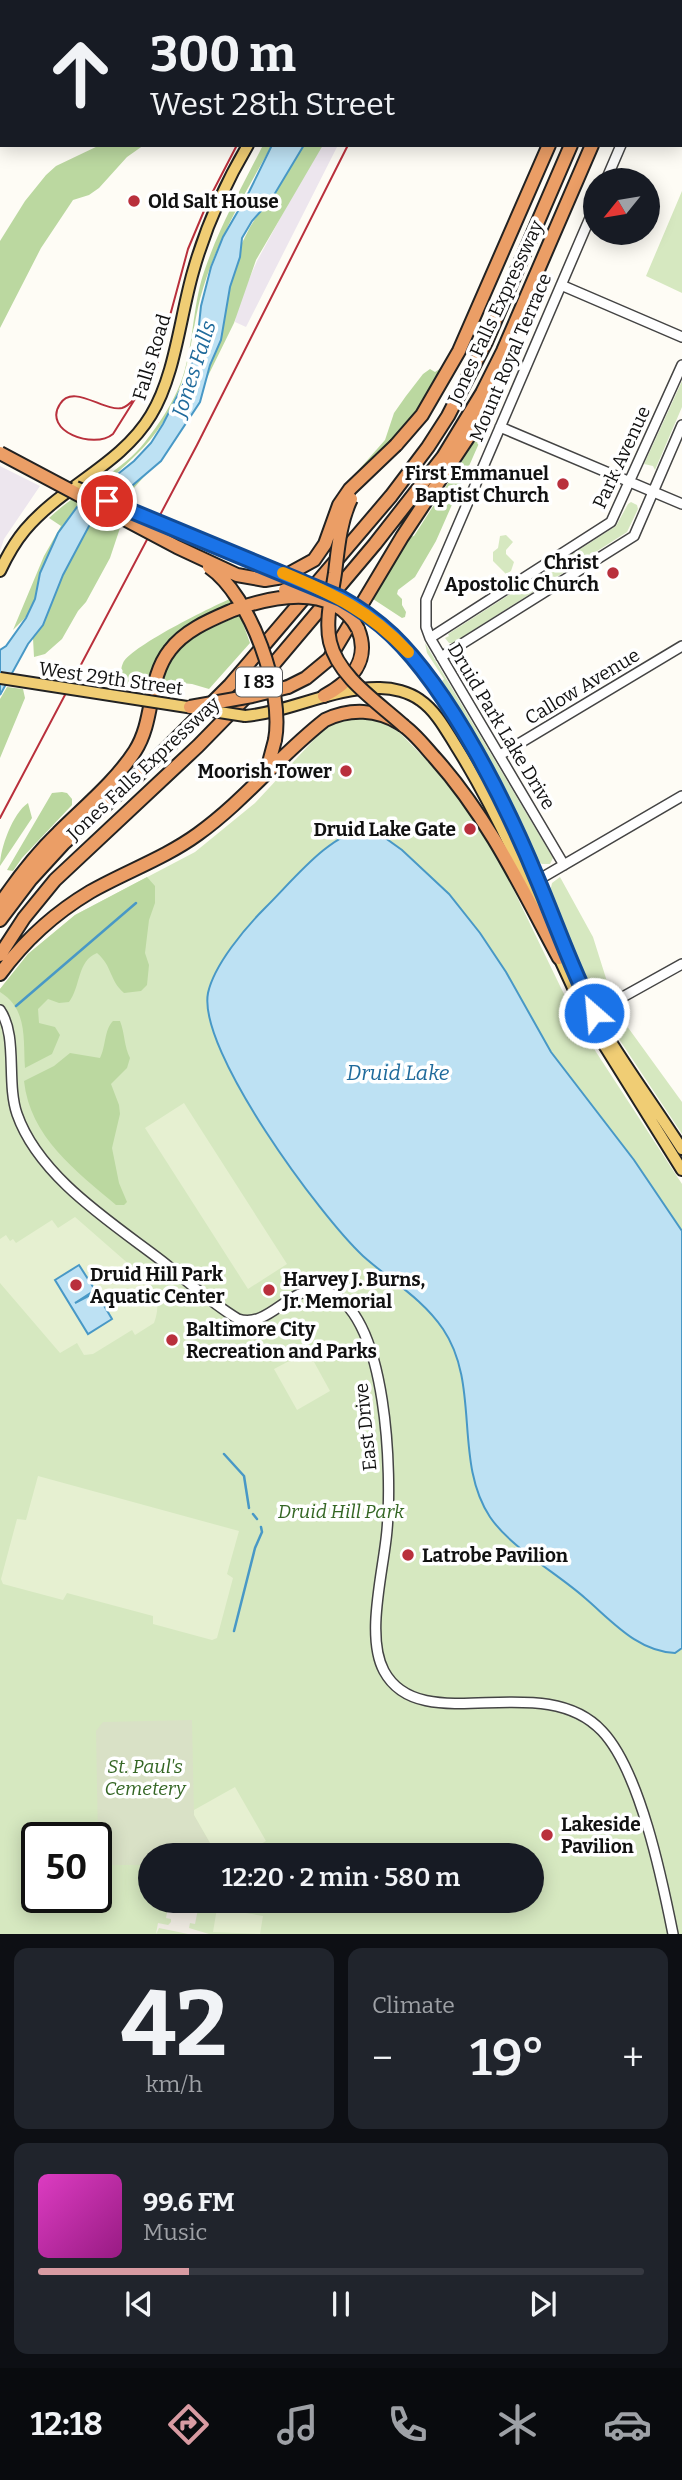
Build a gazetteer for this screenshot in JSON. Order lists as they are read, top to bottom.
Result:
{
  "streets": {
    "highway": ["Jones Falls Expressway", "I 83"],
    "main road": ["Falls Road", "West 29th Street", "Druid Park Lake Drive"],
    "street": [
      "Mount Royal Terrace",
      "Park Avenue",
      "Callow Avenue",
      "East Drive"
    ]
  },
  "crossings": [
    ["Mount Royal Terrace", "Druid Park Lake Drive"],
    ["Park Avenue", "Druid Park Lake Drive"],
    ["Callow Avenue", "Druid Park Lake Drive"]
  ],
  "water": ["Jones Falls", "Druid Lake"],
  "parks": ["Druid Hill Park", "St. Paul's Cemetery"],
  "places": [
    "Old Salt House",
    "First Emmanuel Baptist Church",
    "Christ Apostolic Church",
    "Moorish Tower",
    "Druid Lake Gate",
    "Druid Hill Park Aquatic Center",
    "Harvey J. Burns, Jr. Memorial",
    "Baltimore City Recreation and Parks",
    "Latrobe Pavilion",
    "Lakeside Pavilion"
  ],
  "north": "bottom left",
  "page": {
    "turn": ["300 m", "West 28th Street"],
    "limit": "50",
    "trip": "12:20 · 2 min · 580 m",
    "tile": [
      ["42", "km/h"],
      "Climate"
    ],
    "heat": ["−", "19°", "+"],
    "song": ["99.6 FM", "Music"],
    "tabs": "12:18"
  }
}
